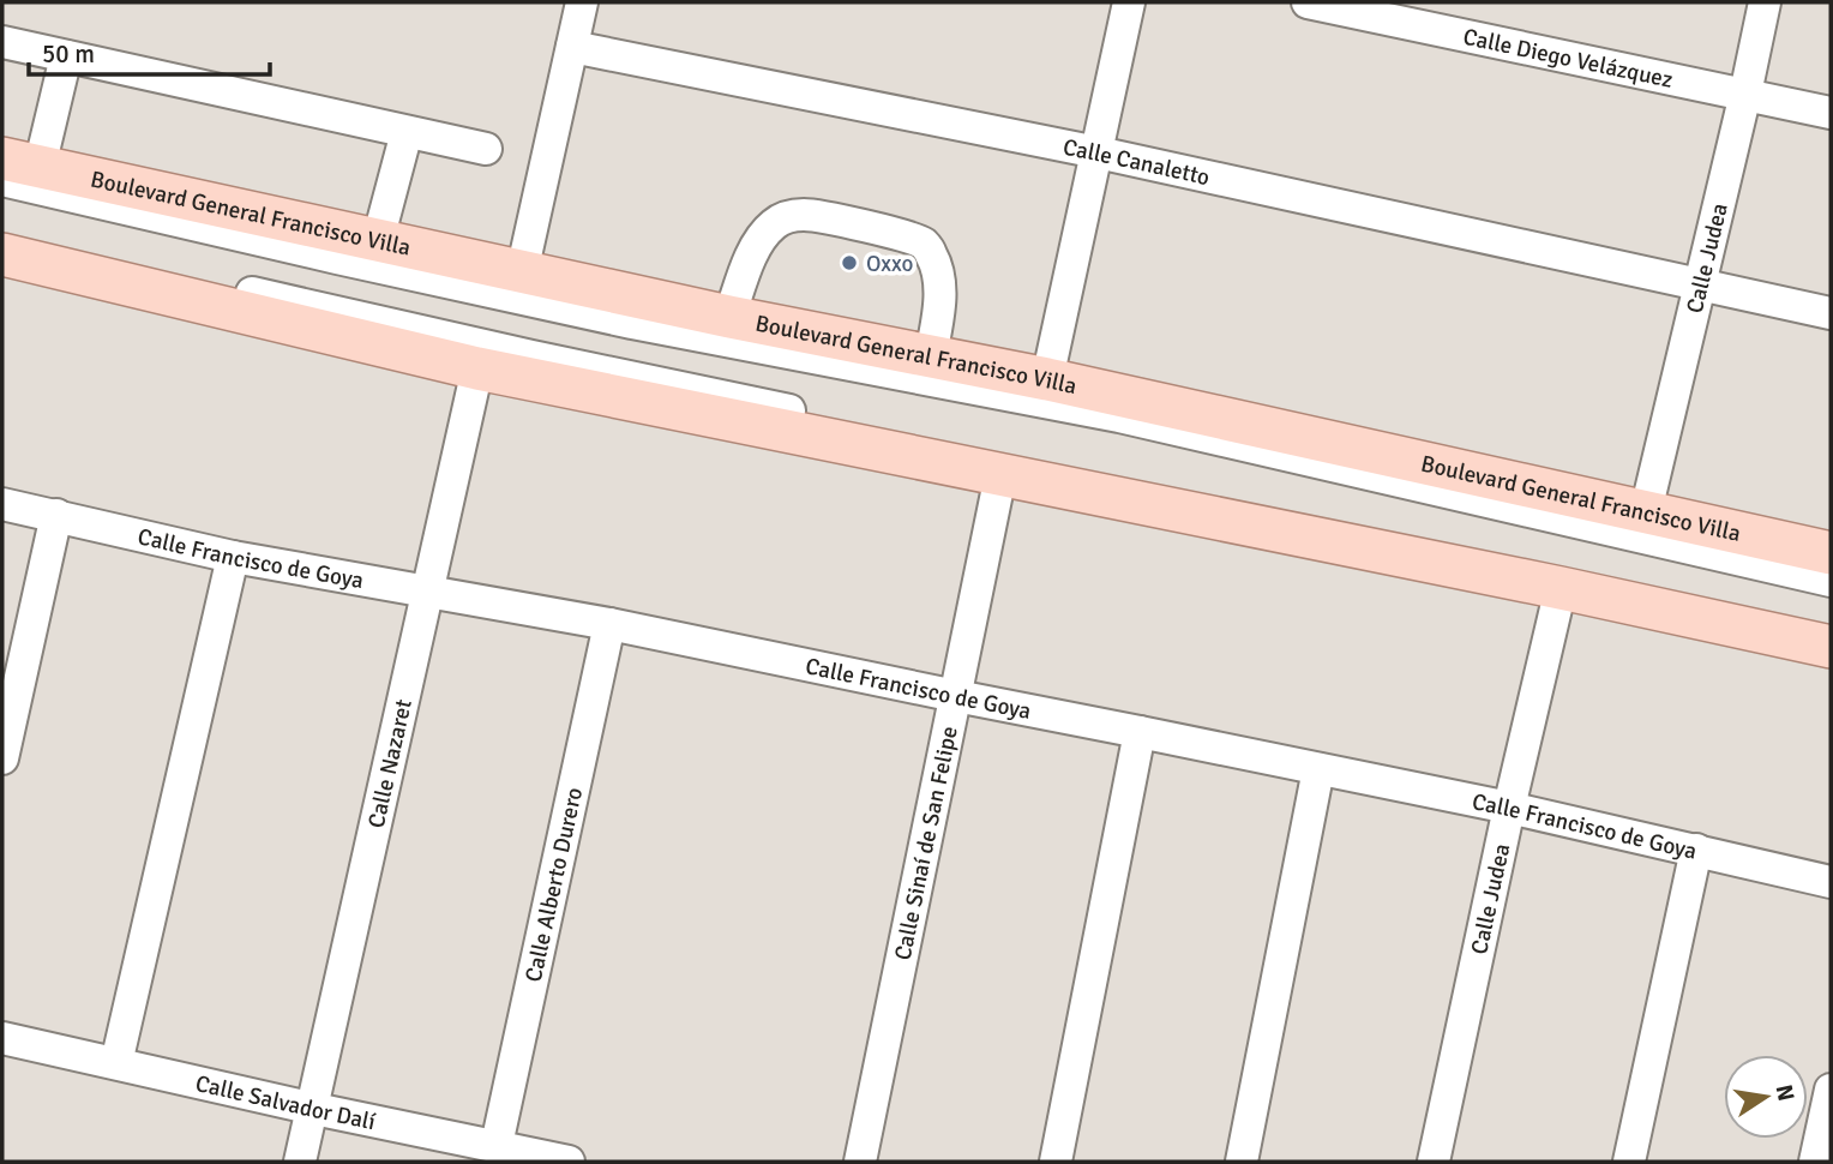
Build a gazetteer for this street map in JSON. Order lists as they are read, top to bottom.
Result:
{
  "streets": {
    "main road": ["Boulevard General Francisco Villa"],
    "street": [
      "Calle Diego Velázquez",
      "Calle Canaletto",
      "Calle Judea",
      "Calle Francisco de Goya",
      "Calle Nazaret",
      "Calle Sinaí de San Felipe",
      "Calle Alberto Durero",
      "Calle Salvador Dalí"
    ]
  },
  "crossings": [
    ["Calle Diego Velázquez", "Calle Judea"],
    ["Calle Canaletto", "Calle Judea"],
    ["Boulevard General Francisco Villa", "Calle Judea"],
    ["Calle Judea", "Calle Francisco de Goya"],
    ["Calle Francisco de Goya", "Calle Nazaret"],
    ["Calle Francisco de Goya", "Calle Sinaí de San Felipe"],
    ["Calle Francisco de Goya", "Calle Alberto Durero"],
    ["Calle Nazaret", "Calle Salvador Dalí"],
    ["Calle Alberto Durero", "Calle Salvador Dalí"]
  ],
  "places": ["Oxxo"],
  "scale_bar": "50 m",
  "north": "right"
}
